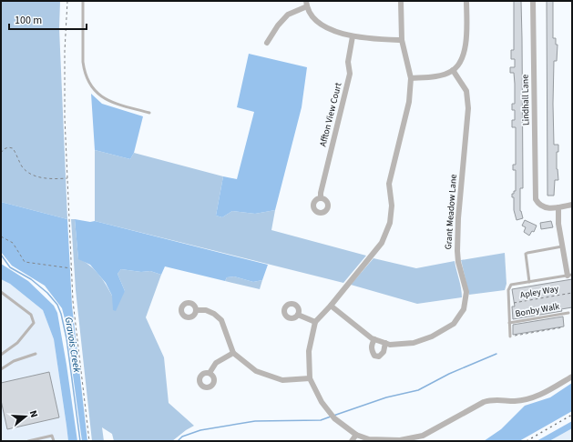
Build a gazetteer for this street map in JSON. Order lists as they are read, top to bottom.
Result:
{
  "streets": {
    "street": ["Lindhall Lane", "Affton View Court", "Grant Meadow Lane"],
    "lane": ["Bonby Walk"],
    "path": ["Apley Way"]
  },
  "water": ["Gravois Creek"],
  "scale_bar": "100 m",
  "north": "right"
}
